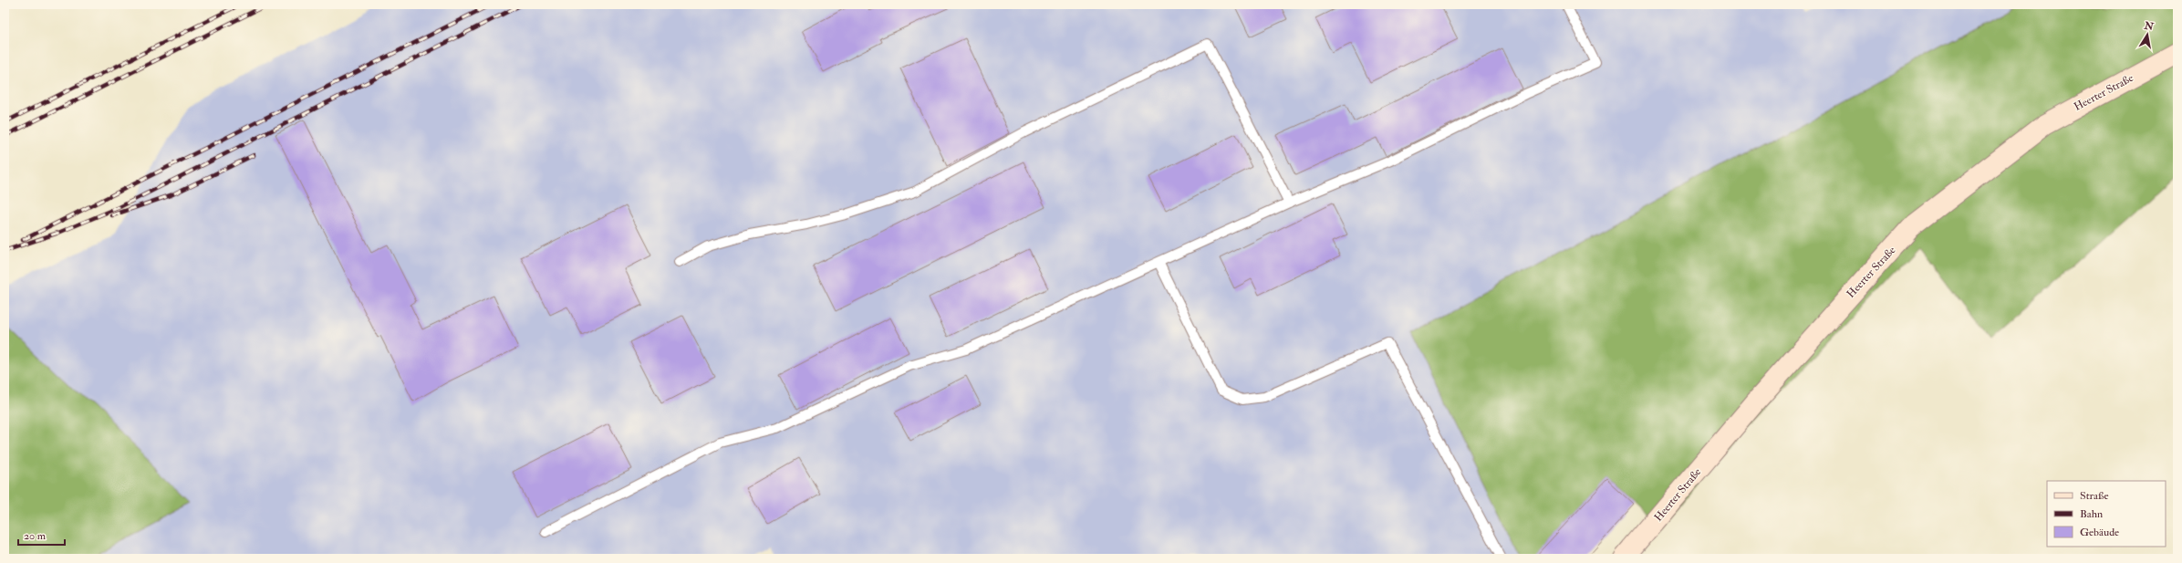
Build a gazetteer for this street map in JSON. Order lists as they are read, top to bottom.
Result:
{
  "streets": {
    "main road": ["Heerter Straße"]
  },
  "legend": ["Straße", "Bahn", "Gebäude"],
  "scale_bar": "20 m",
  "north": "top"
}
